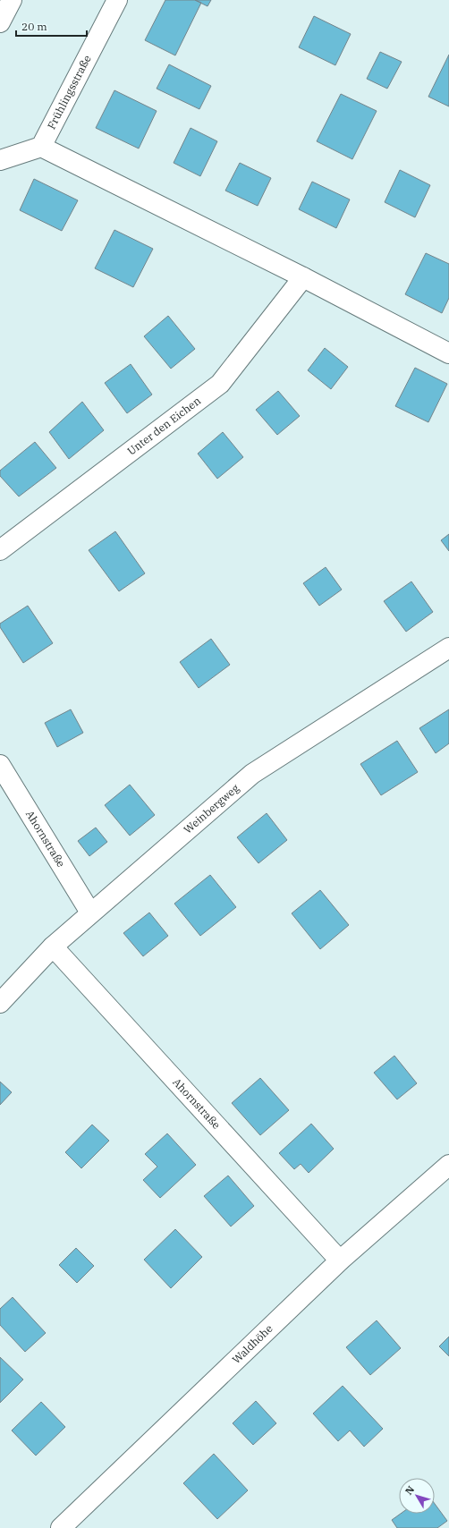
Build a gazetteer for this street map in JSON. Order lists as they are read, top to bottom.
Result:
{
  "streets": {
    "street": [
      "Frühlingsstraße",
      "Unter den Eichen",
      "Weinbergweg",
      "Ahornstraße",
      "Waldhöhe"
    ]
  },
  "crossings": [
    ["Weinbergweg", "Ahornstraße"],
    ["Ahornstraße", "Waldhöhe"]
  ],
  "scale_bar": "20 m",
  "north": "top left"
}
